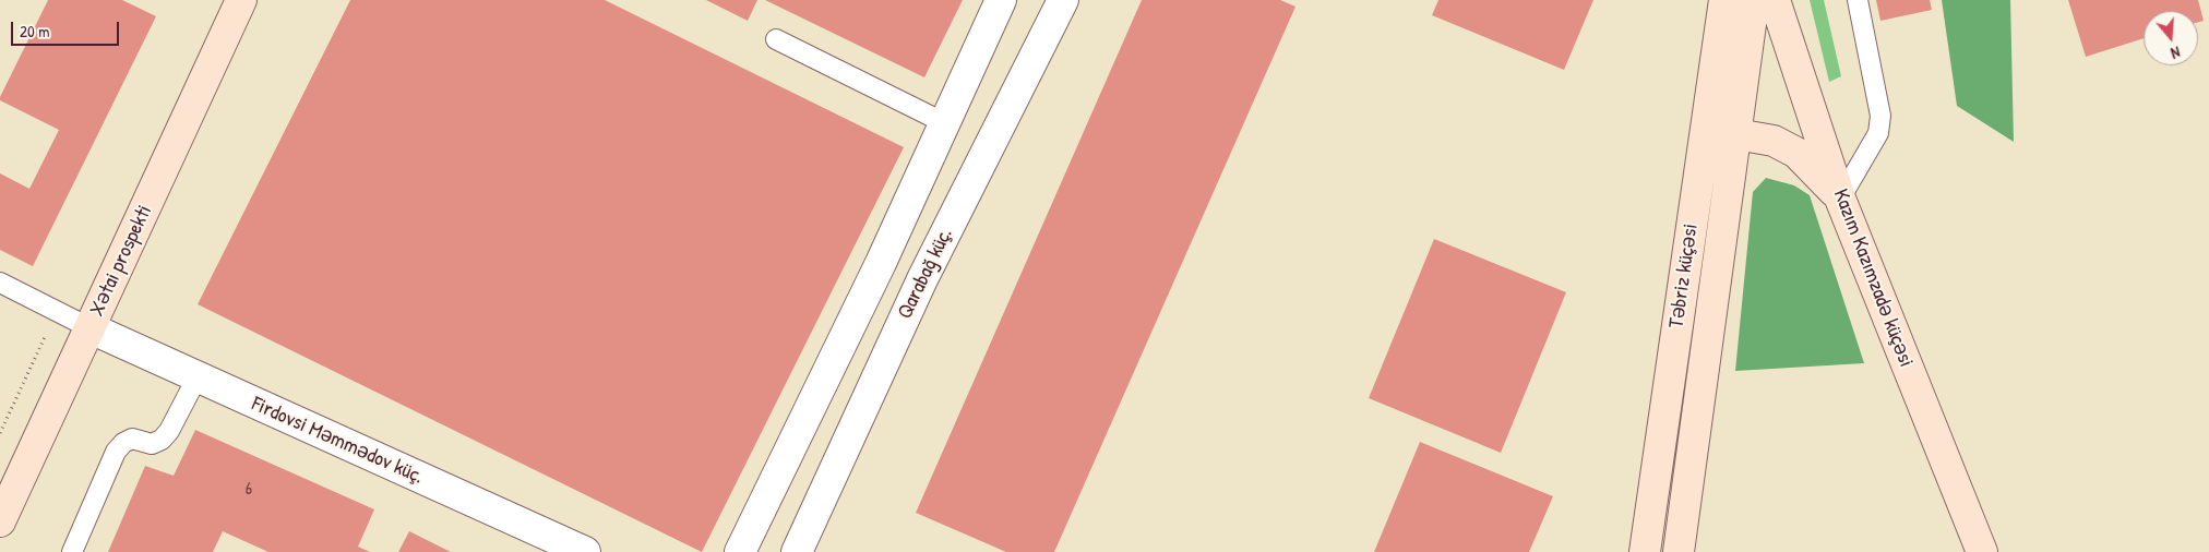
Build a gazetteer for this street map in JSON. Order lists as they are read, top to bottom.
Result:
{
  "streets": {
    "main road": ["Xətai prospekti", "Təbriz küçəsi", "Kazım Kazımzadə küçəsi"],
    "street": ["Qarabağ küç.", "Firdovsi Məmmədov küç."]
  },
  "crossings": [
    ["Xətai prospekti", "Firdovsi Məmmədov küç."]
  ],
  "house_numbers": ["6"],
  "scale_bar": "20 m",
  "north": "bottom"
}
